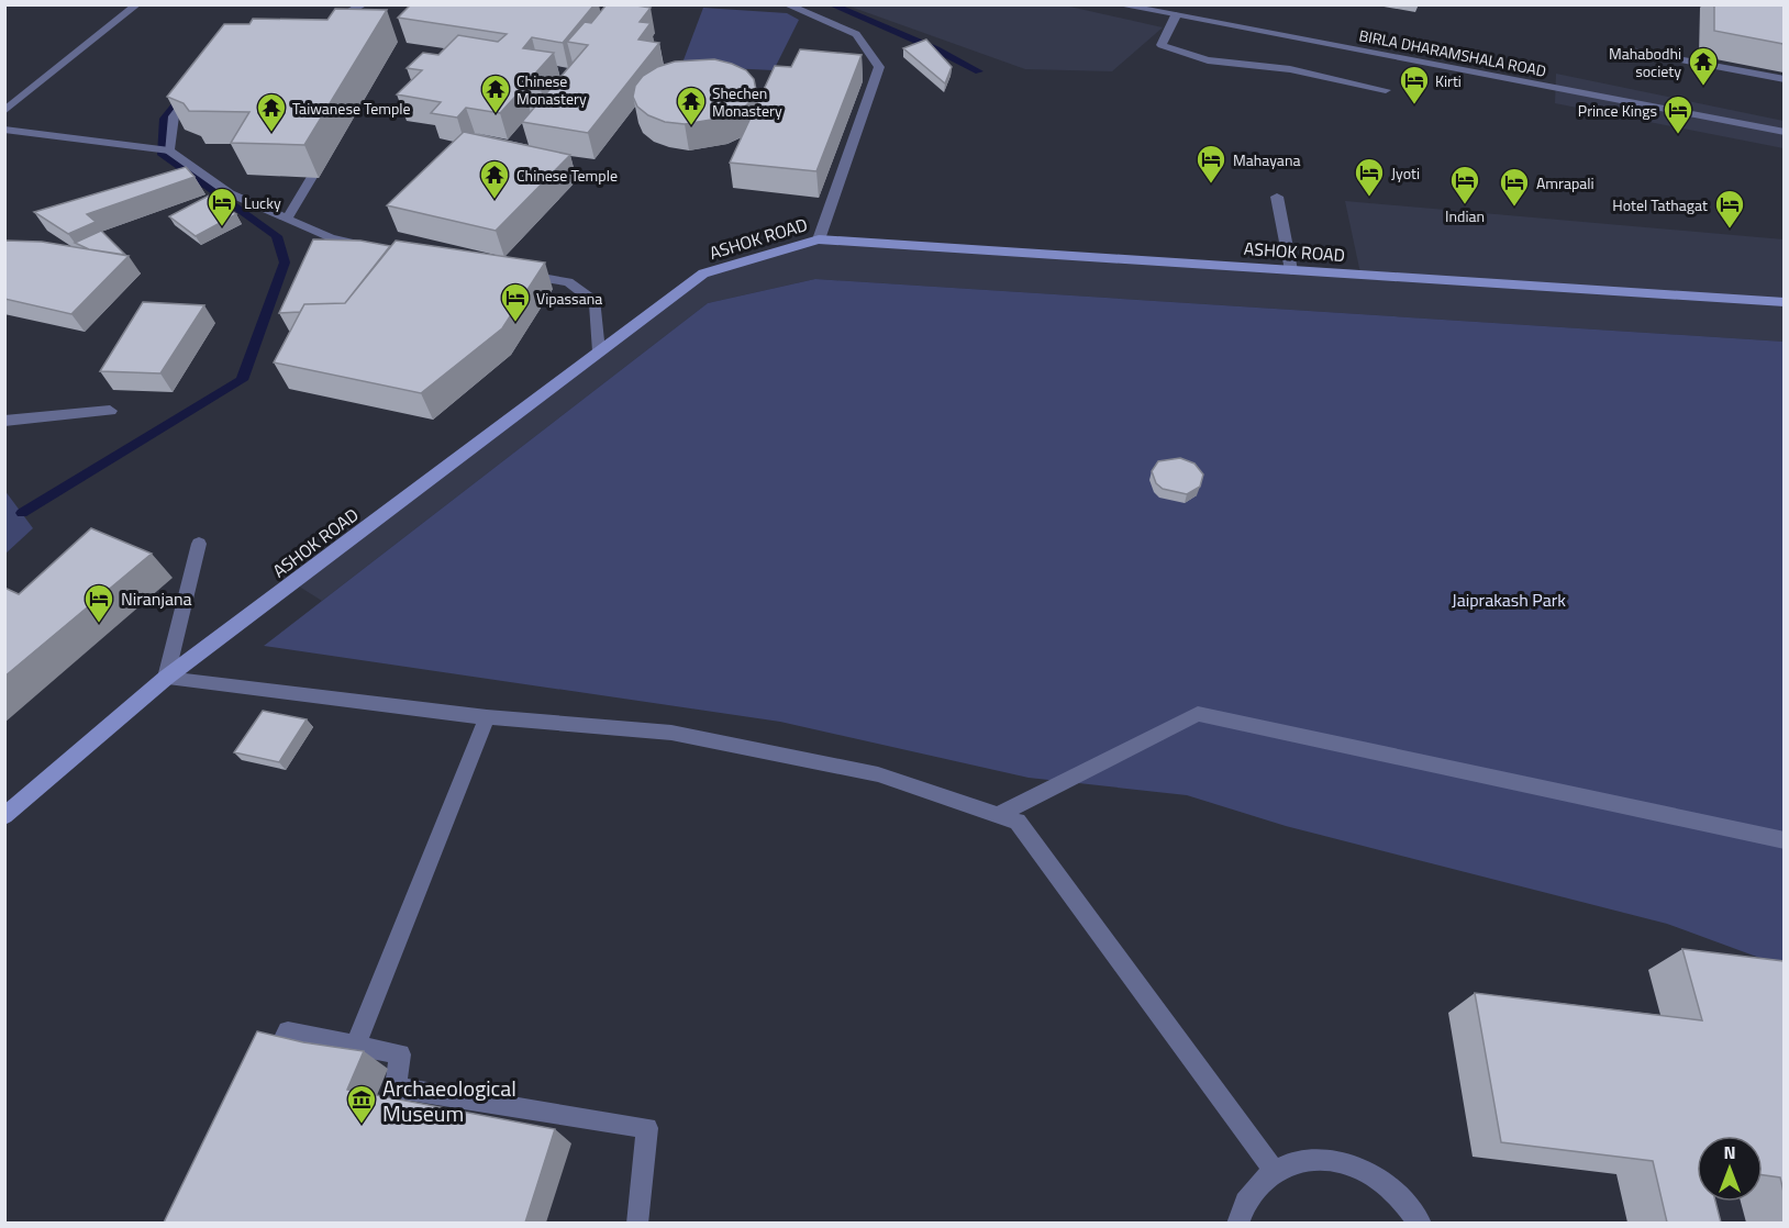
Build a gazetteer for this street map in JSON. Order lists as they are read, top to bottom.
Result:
{
  "streets": {
    "street": ["BIRLA DHARAMSHALA ROAD", "ASHOK ROAD"]
  },
  "parks": ["Jaiprakash Park"],
  "places": {
    "temple": [
      "Mahabodhi society",
      "Chinese Monastery",
      "Shechen Monastery",
      "Taiwanese Temple",
      "Chinese Temple"
    ],
    "hotel": [
      "Kirti",
      "Prince Kings",
      "Mahayana",
      "Jyoti",
      "Indian",
      "Amrapali",
      "Lucky",
      "Hotel Tathagat",
      "Vipassana",
      "Niranjana"
    ],
    "museum": ["Archaeological Museum"]
  },
  "north": "top"
}
